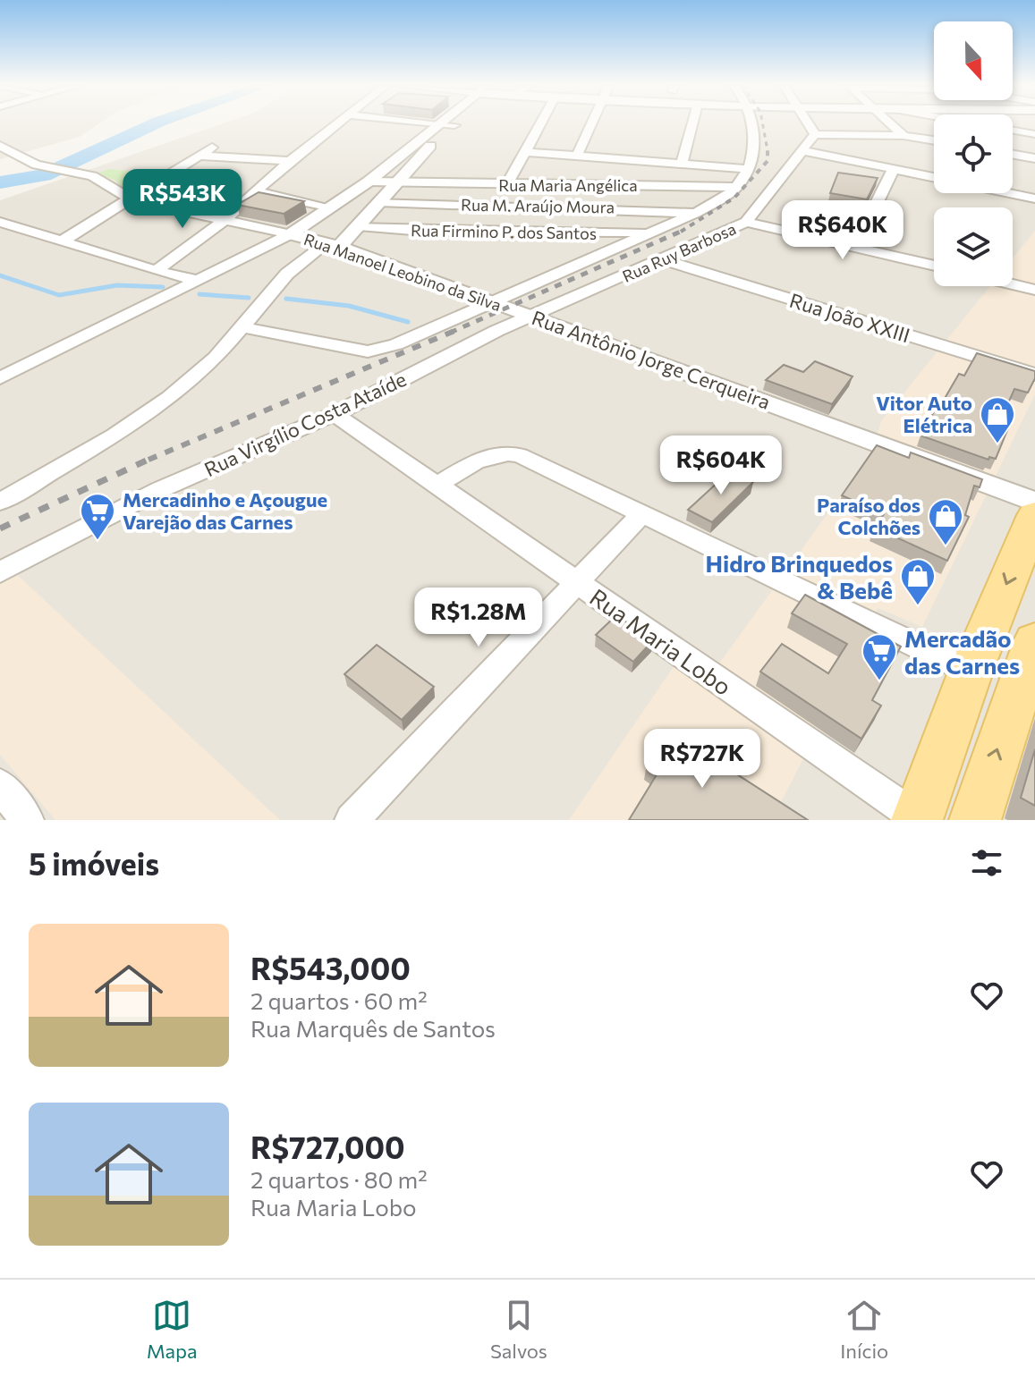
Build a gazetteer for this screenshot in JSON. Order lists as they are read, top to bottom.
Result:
{
  "streets": {
    "street": [
      "Rua Maria Angélica",
      "Rua M. Araújo Moura",
      "Rua Firmino P. dos Santos",
      "Rua Ruy Barbosa",
      "Rua Manoel Leobino da Silva",
      "Rua João XXIII",
      "Rua Antônio Jorge Cerqueira",
      "Rua Virgílio Costa Ataíde",
      "Rua Maria Lobo"
    ]
  },
  "crossings": [
    ["Rua Ruy Barbosa", "Rua João XXIII"],
    ["Rua Ruy Barbosa", "Rua Antônio Jorge Cerqueira"],
    ["Rua Ruy Barbosa", "Rua Virgílio Costa Ataíde"],
    ["Rua Manoel Leobino da Silva", "Rua Antônio Jorge Cerqueira"],
    ["Rua Antônio Jorge Cerqueira", "Rua Virgílio Costa Ataíde"],
    ["Rua Virgílio Costa Ataíde", "Rua Maria Lobo"]
  ],
  "places": {
    "shop": ["Vitor Auto Elétrica", "Paraíso dos Colchões", "Hidro Brinquedos & Bebê"],
    "supermarket": ["Mercadinho e Açougue Varejão das Carnes", "Mercadão das Carnes"]
  },
  "north": "bottom",
  "page": {
    "price": [
      "R$543K",
      "R$640K",
      "R$604K",
      "R$1.28M",
      "R$727K"
    ],
    "heading": "5 imóveis",
    "list": [
      {
        "name": "R$543,000",
        "note": "2 quartos · 60 m² · Rua Marquês de Santos"
      },
      {
        "name": "R$727,000",
        "note": "2 quartos · 80 m² · Rua Maria Lobo"
      }
    ],
    "tabs": ["Mapa", "Salvos", "Início"]
  }
}
